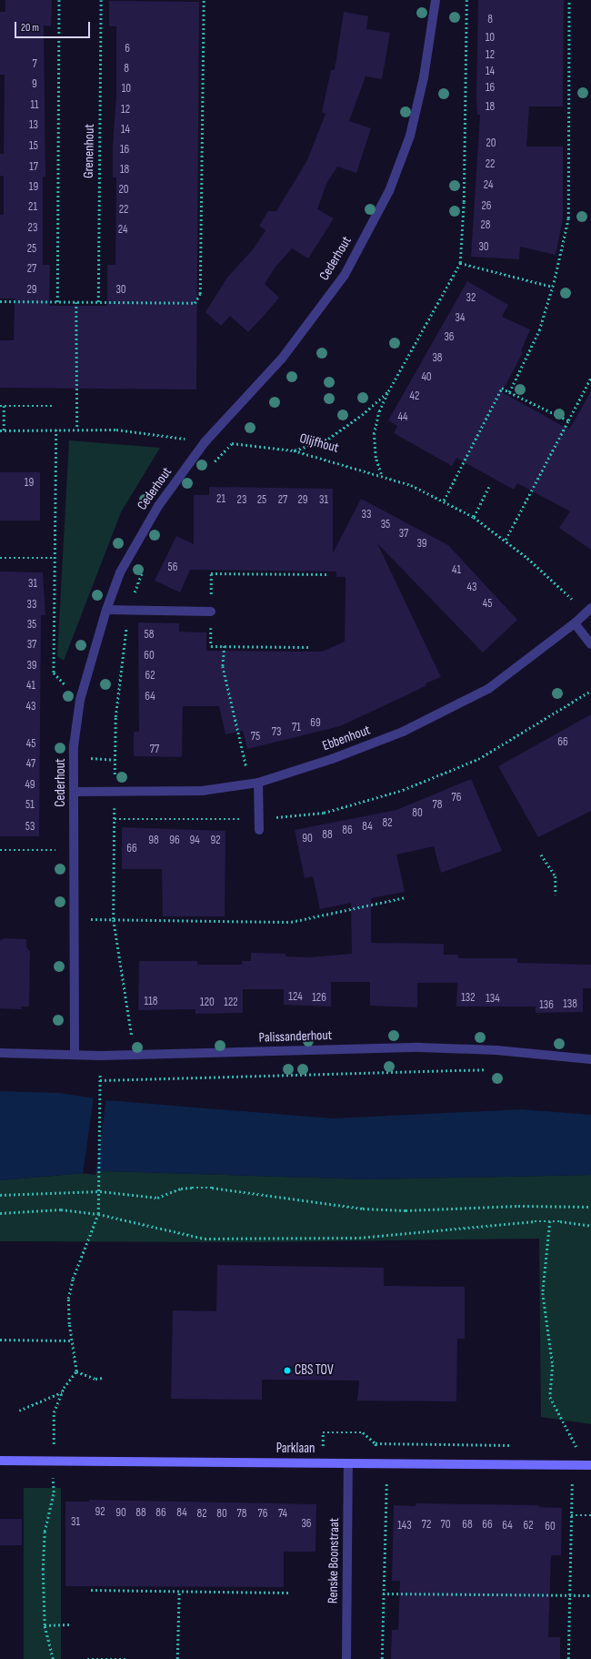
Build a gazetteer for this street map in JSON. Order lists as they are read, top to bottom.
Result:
{
  "streets": {
    "street": [
      "Cederhout",
      "Ebbenhout",
      "Palissanderhout",
      "Parklaan",
      "Renske Boonstraat"
    ],
    "path": ["Grenenhout", "Olijfhout"]
  },
  "crossings": [
    ["Cederhout", "Olijfhout"],
    ["Cederhout", "Ebbenhout"],
    ["Cederhout", "Palissanderhout"],
    ["Olijfhout", "Ebbenhout"],
    ["Parklaan", "Renske Boonstraat"]
  ],
  "places": ["CBS TOV"],
  "house_numbers": [
    "8",
    "10",
    "6",
    "12",
    "7",
    "8",
    "14",
    "9",
    "16",
    "10",
    "11",
    "18",
    "12",
    "13",
    "14",
    "20",
    "15",
    "16",
    "22",
    "17",
    "18",
    "24",
    "19",
    "20",
    "26",
    "21",
    "22",
    "28",
    "23",
    "24",
    "30",
    "25",
    "27",
    "29",
    "30",
    "32",
    "34",
    "36",
    "38",
    "40",
    "42",
    "44",
    "19",
    "21",
    "23",
    "25",
    "27",
    "29",
    "31",
    "33",
    "35",
    "37",
    "39",
    "56",
    "41",
    "31",
    "43",
    "45",
    "33",
    "35",
    "58",
    "37",
    "60",
    "39",
    "62",
    "41",
    "64",
    "43",
    "69",
    "71",
    "73",
    "75",
    "66",
    "45",
    "77",
    "47",
    "49",
    "76",
    "51",
    "78",
    "80",
    "82",
    "53",
    "84",
    "86",
    "88",
    "90",
    "98",
    "96",
    "94",
    "92",
    "66",
    "124",
    "126",
    "132",
    "134",
    "118",
    "120",
    "122",
    "138",
    "136",
    "92",
    "90",
    "88",
    "86",
    "84",
    "82",
    "80",
    "78",
    "76",
    "74",
    "31",
    "36",
    "72",
    "70",
    "68",
    "66",
    "143",
    "64",
    "62",
    "60"
  ],
  "scale_bar": "20 m"
}
